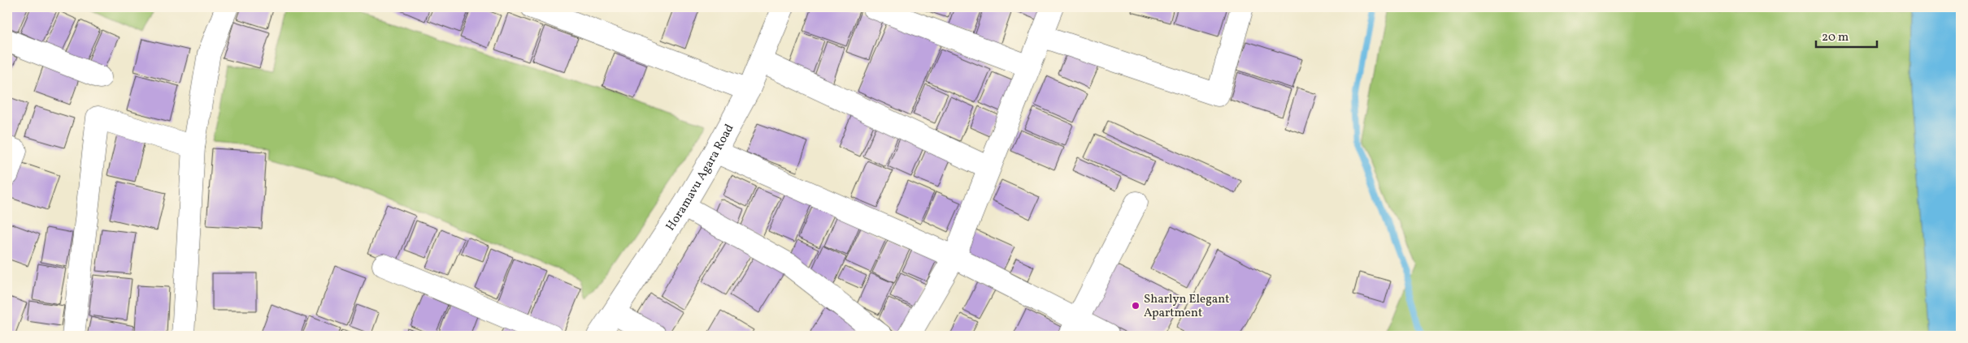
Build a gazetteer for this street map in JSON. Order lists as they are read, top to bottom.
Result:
{
  "streets": {
    "street": ["Horamavu Agara Road"]
  },
  "places": ["Sharlyn Elegant Apartment"],
  "scale_bar": "20 m"
}
